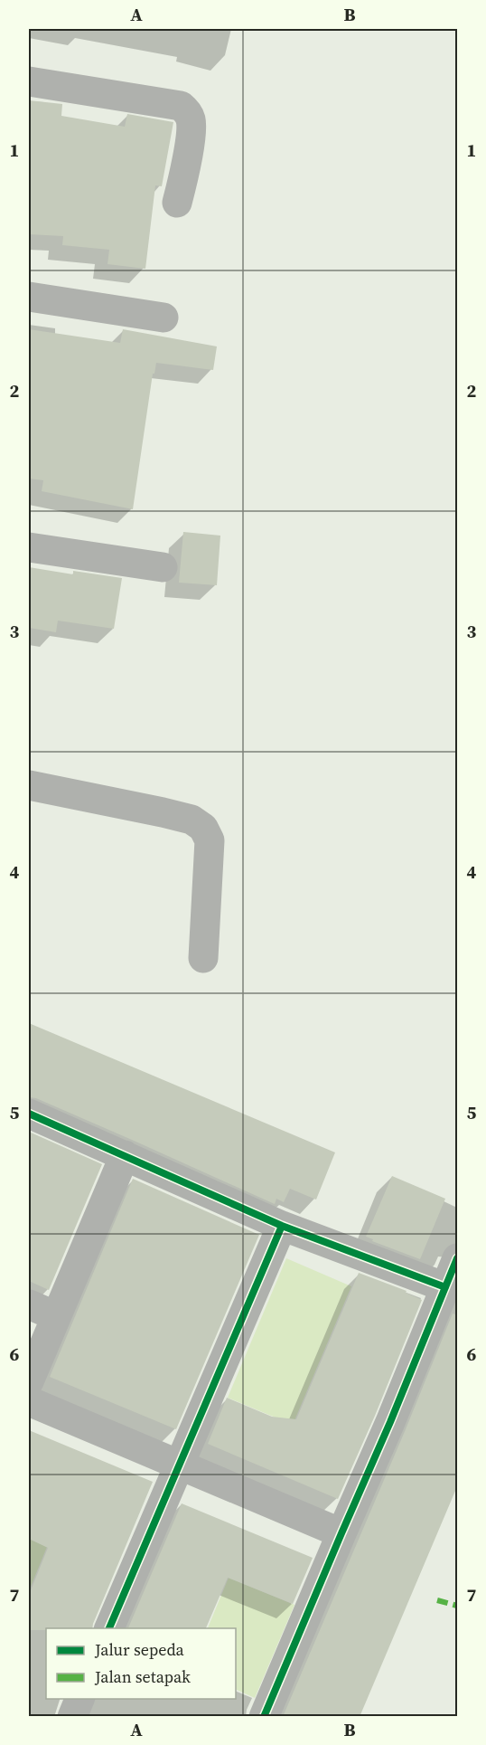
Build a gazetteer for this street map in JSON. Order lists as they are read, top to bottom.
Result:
{
  "legend": ["Jalur sepeda", "Jalan setapak"],
  "grid": {
    "columns": ["A", "B"],
    "rows": [
      "1",
      "2",
      "3",
      "4",
      "5",
      "6",
      "7"
    ]
  }
}
